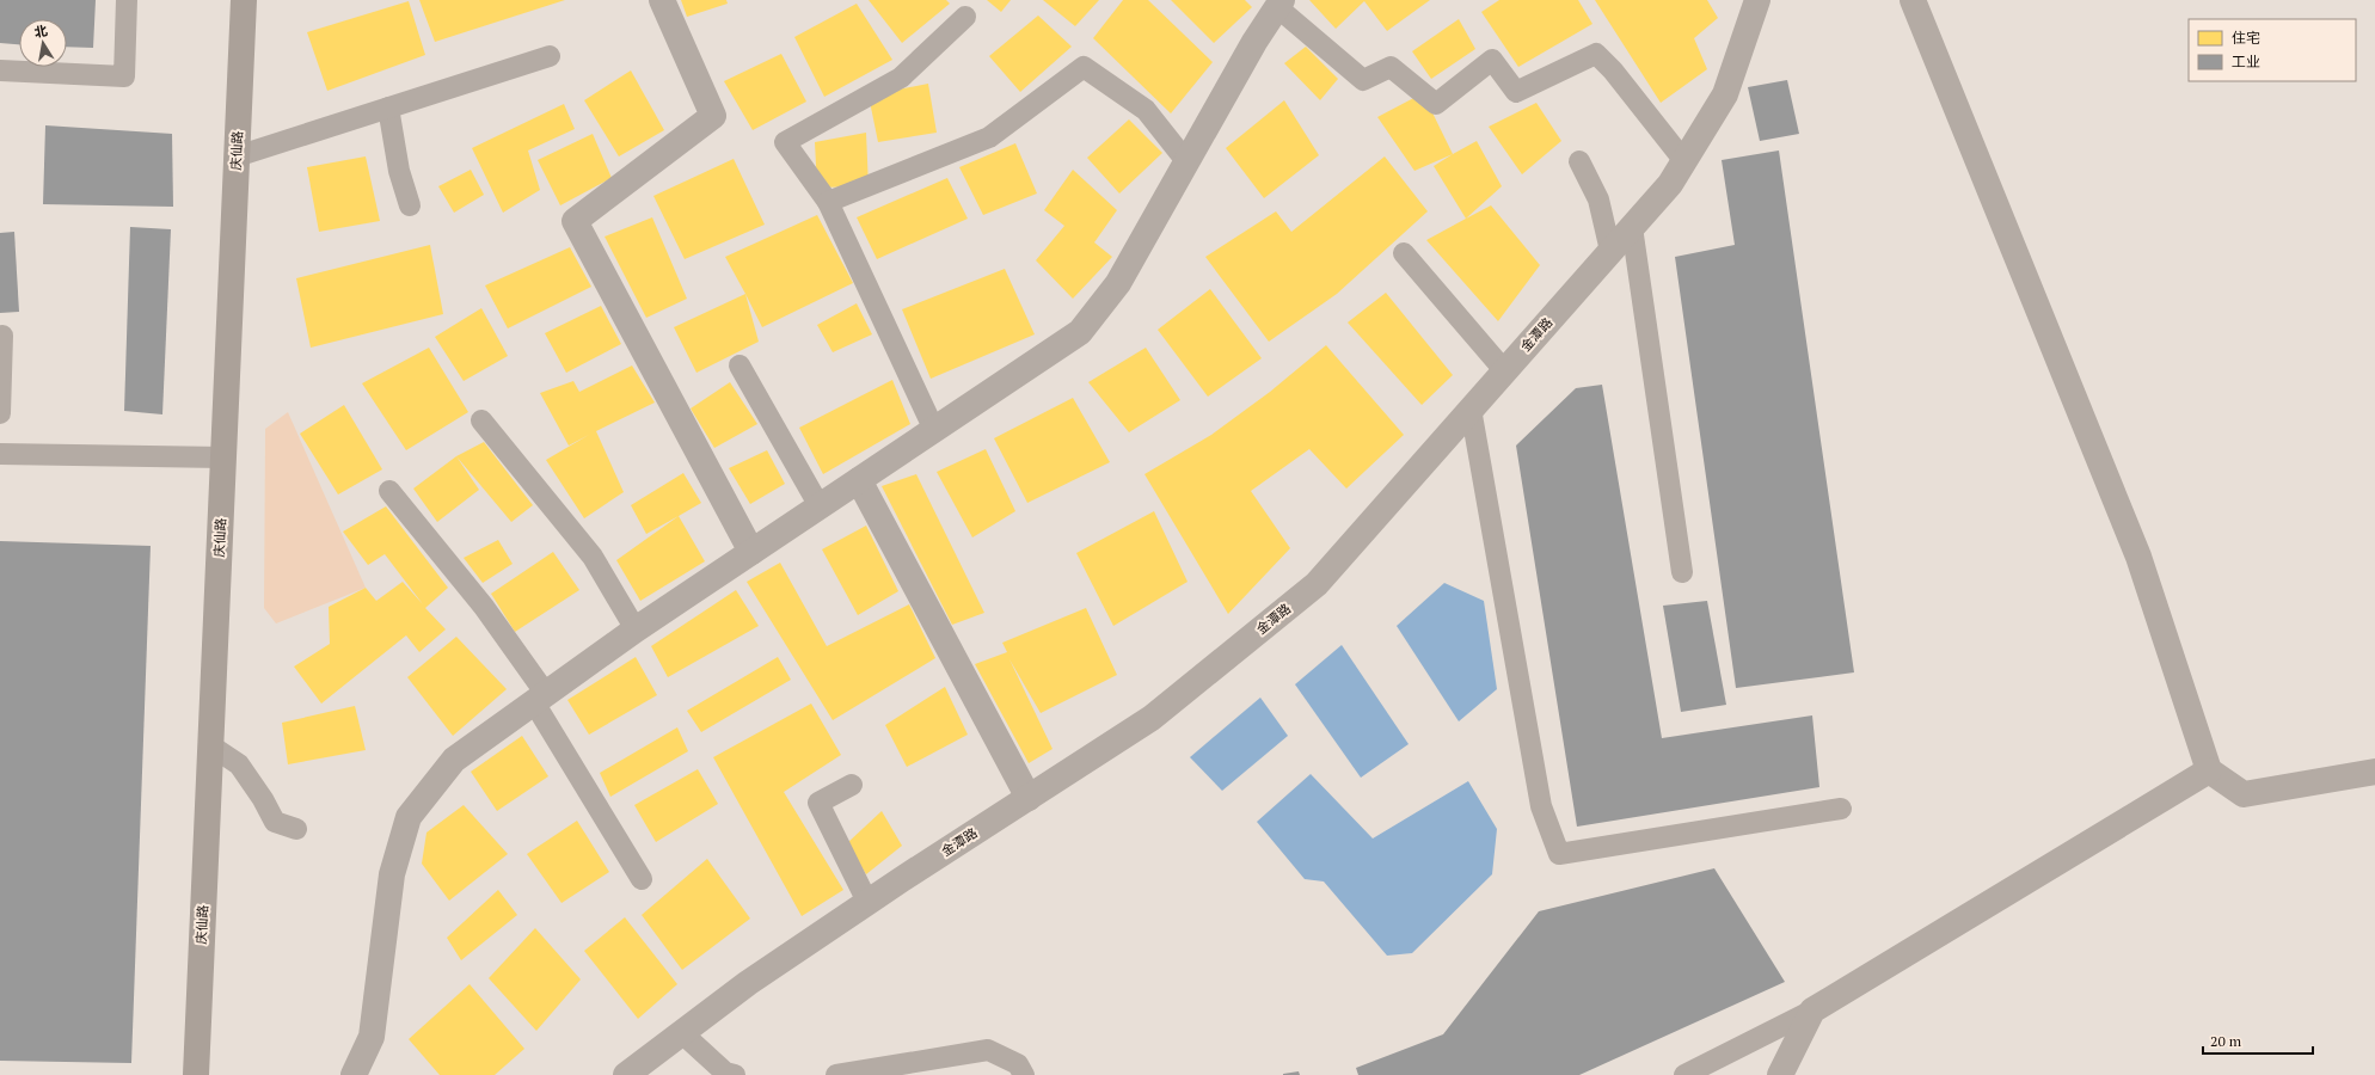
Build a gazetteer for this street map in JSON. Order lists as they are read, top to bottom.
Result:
{
  "streets": {
    "street": ["庆仙路", "金潭路"]
  },
  "legend": ["住宅", "工业"],
  "scale_bar": "20 m",
  "north": "top"
}
